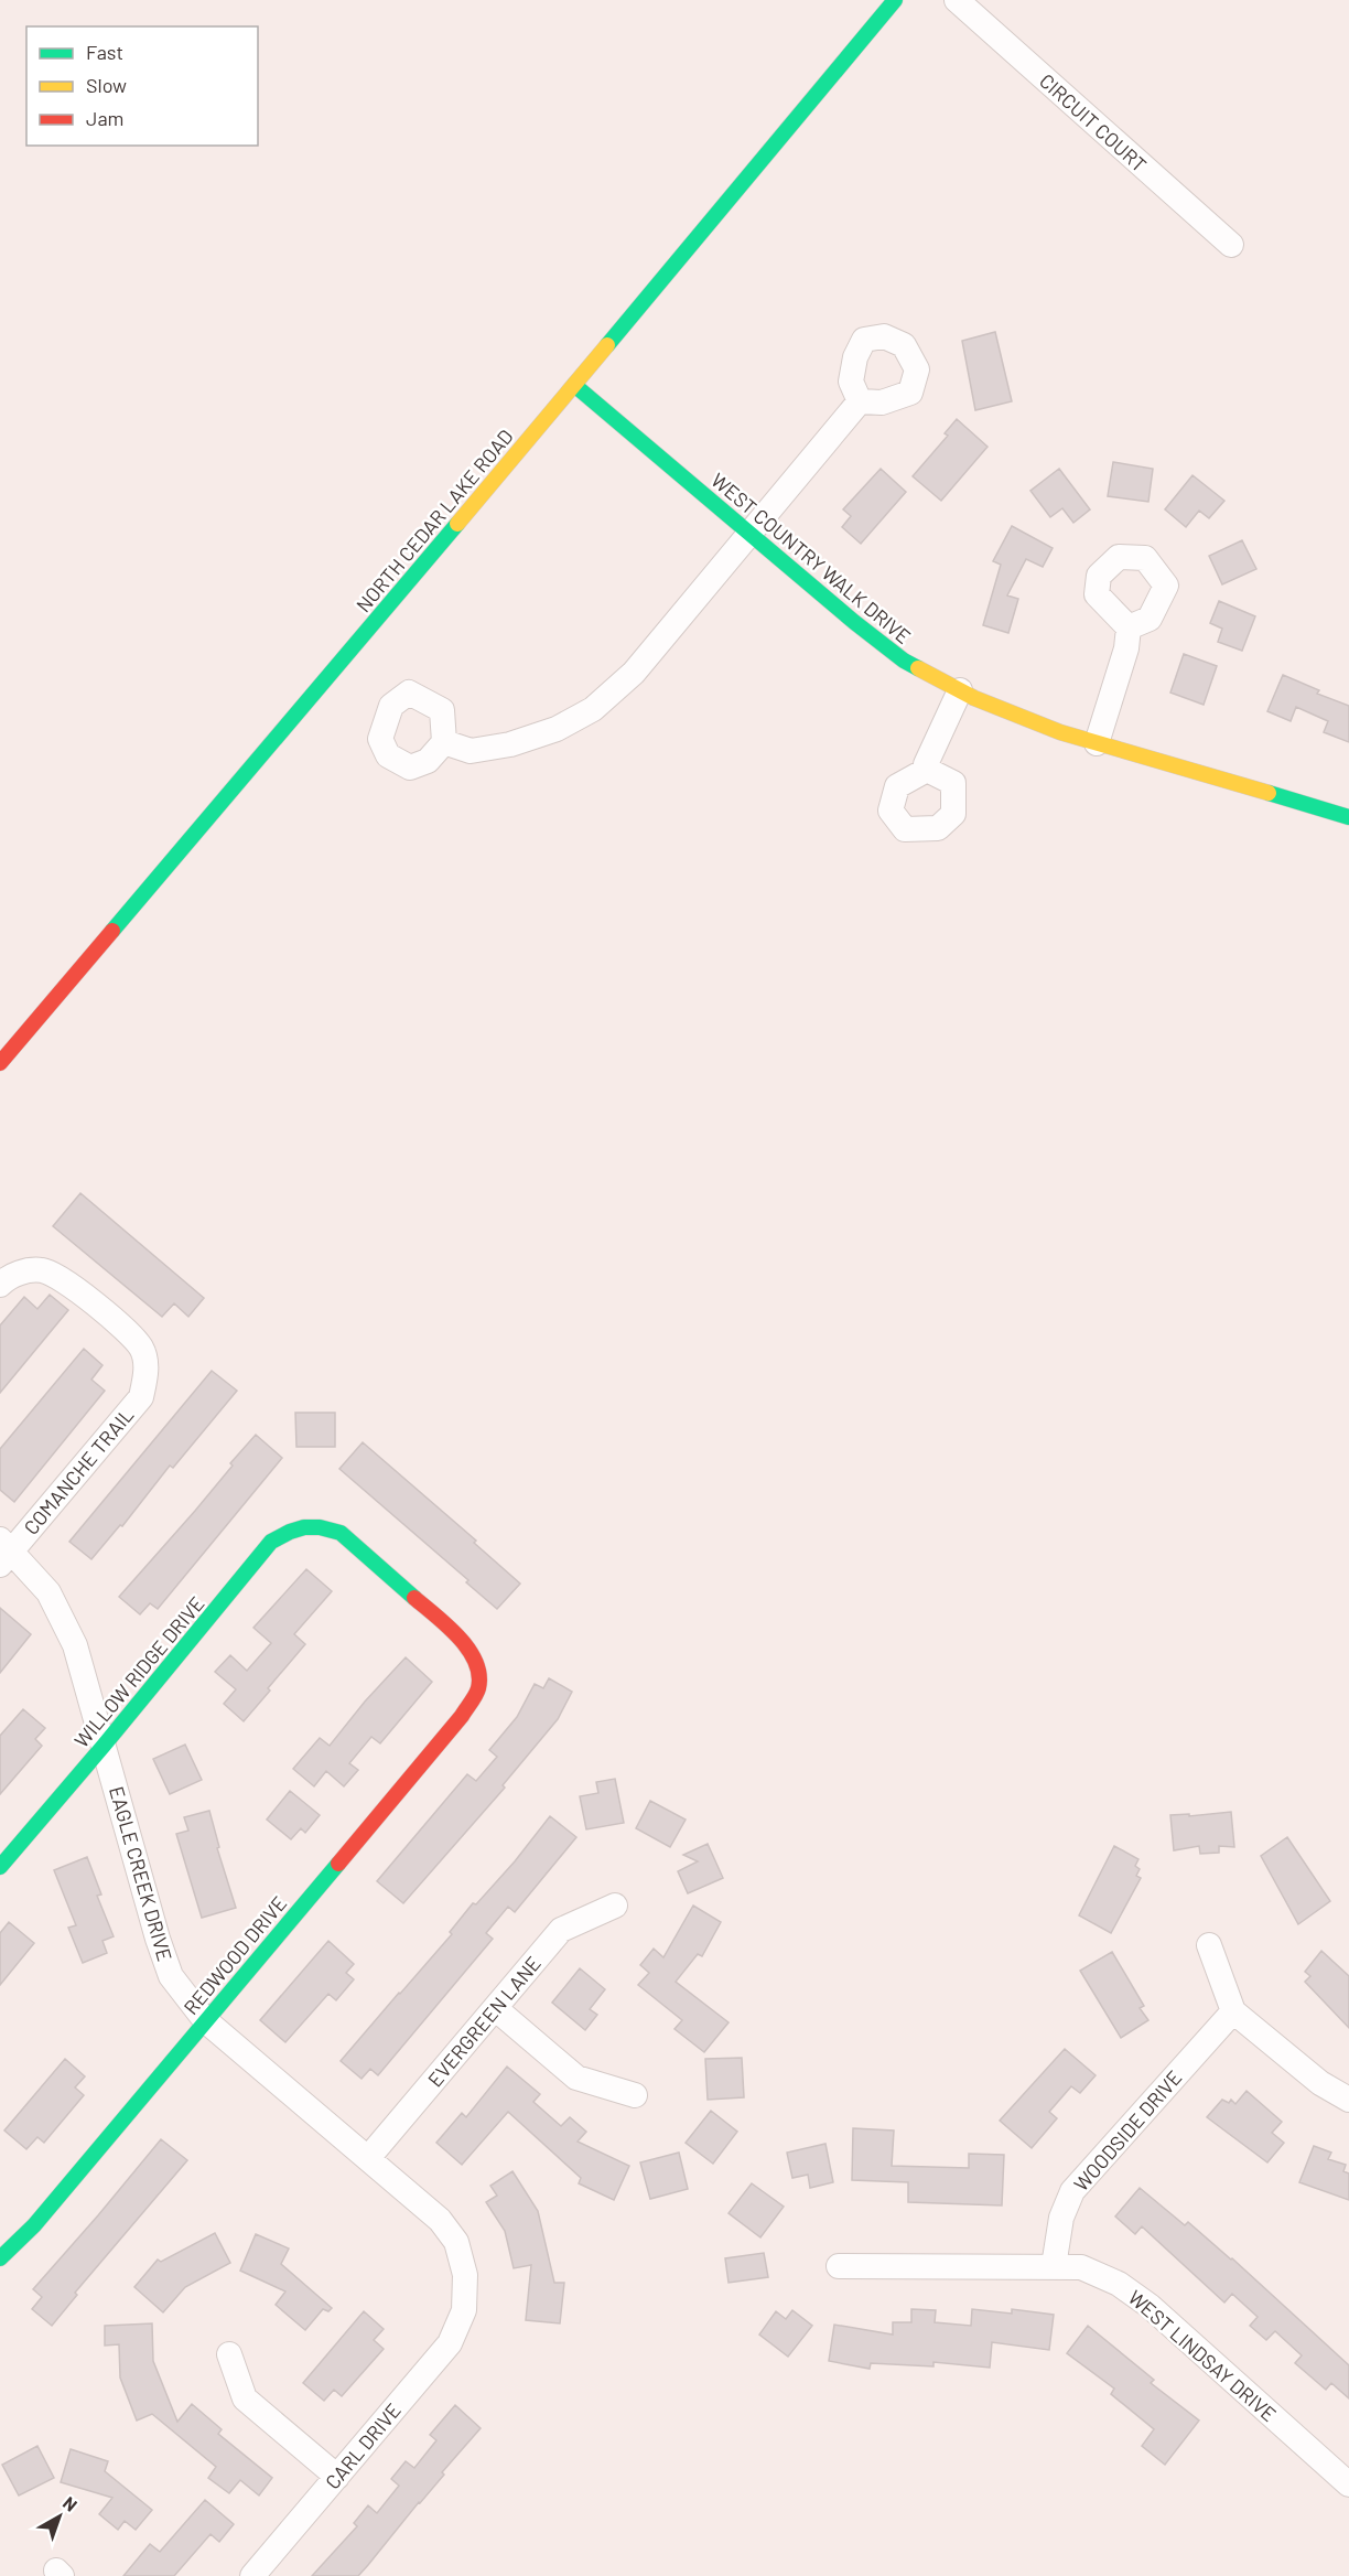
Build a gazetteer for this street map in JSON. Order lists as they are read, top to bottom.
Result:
{
  "streets": {
    "street": [
      "CIRCUIT COURT",
      "NORTH CEDAR LAKE ROAD",
      "WEST COUNTRY WALK DRIVE",
      "COMANCHE TRAIL",
      "WILLOW RIDGE DRIVE",
      "EAGLE CREEK DRIVE",
      "REDWOOD DRIVE",
      "EVERGREEN LANE",
      "WOODSIDE DRIVE",
      "WEST LINDSAY DRIVE",
      "CARL DRIVE"
    ]
  },
  "crossings": [
    ["NORTH CEDAR LAKE ROAD", "WEST COUNTRY WALK DRIVE"],
    ["COMANCHE TRAIL", "EAGLE CREEK DRIVE"],
    ["WILLOW RIDGE DRIVE", "EAGLE CREEK DRIVE"],
    ["WILLOW RIDGE DRIVE", "REDWOOD DRIVE"],
    ["EAGLE CREEK DRIVE", "REDWOOD DRIVE"],
    ["EAGLE CREEK DRIVE", "EVERGREEN LANE"],
    ["EAGLE CREEK DRIVE", "CARL DRIVE"],
    ["WOODSIDE DRIVE", "WEST LINDSAY DRIVE"]
  ],
  "legend": ["Fast", "Slow", "Jam"],
  "north": "top right"
}
